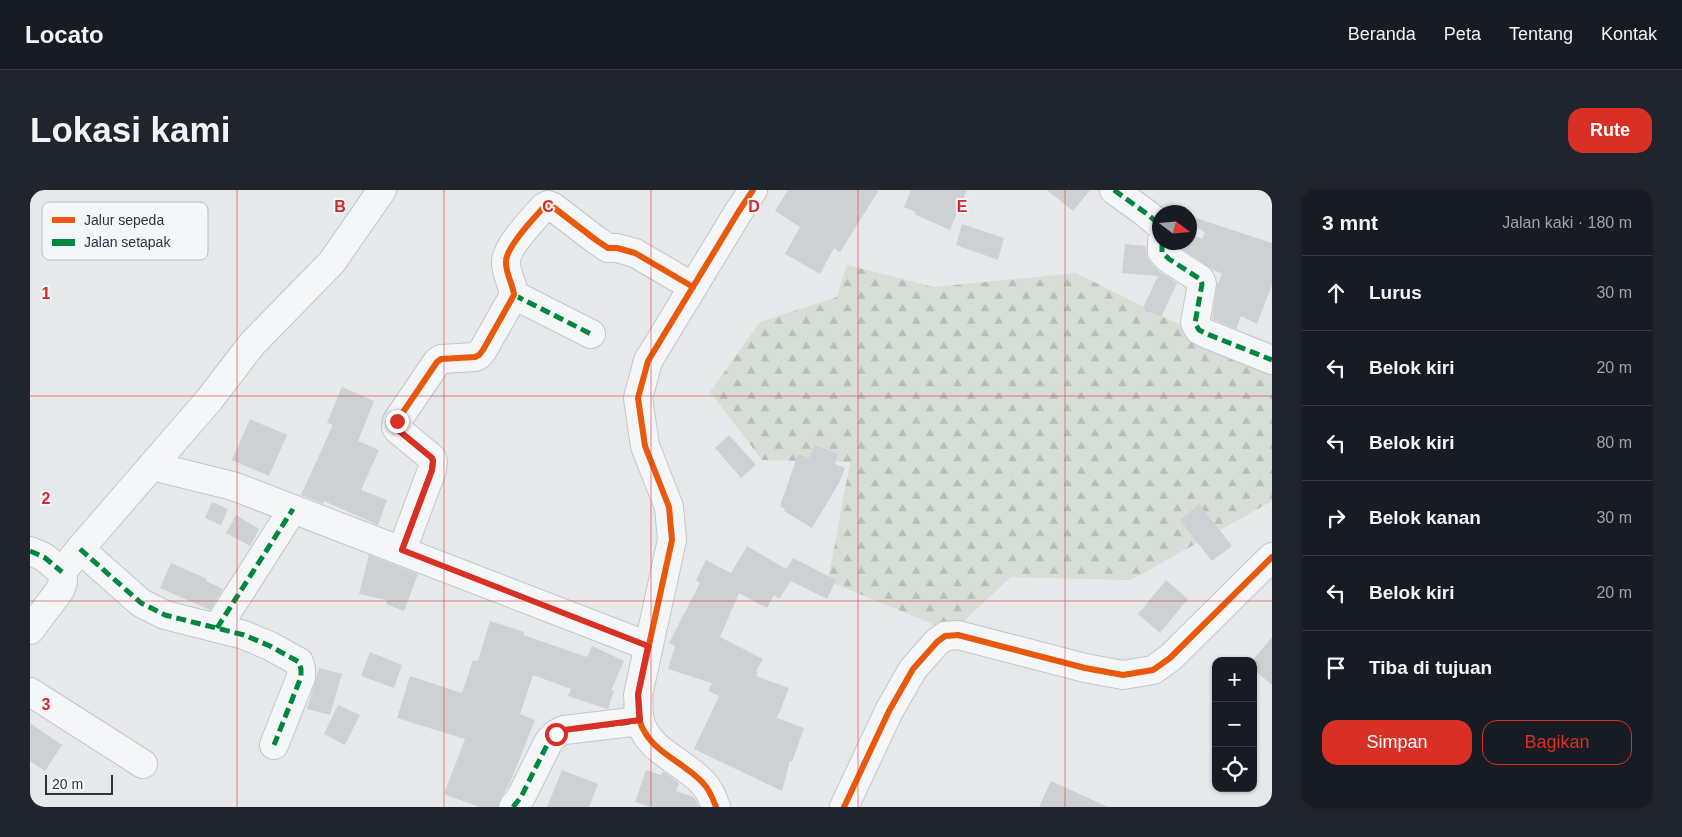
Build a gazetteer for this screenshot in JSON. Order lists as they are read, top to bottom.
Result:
{
  "legend": ["Jalur sepeda", "Jalan setapak"],
  "scale_bar": "20 m",
  "north": "right",
  "page": {
    "header": "Locato",
    "nav": [
      "Beranda",
      "Peta",
      "Tentang",
      "Kontak"
    ],
    "buttons": [
      "Rute",
      ["Simpan", "Bagikan"]
    ],
    "title": "Lokasi kami",
    "heading": ["3 mnt", "Jalan kaki · 180 m"],
    "list": [
      ["Lurus", "30 m"],
      ["Belok kiri", "20 m"],
      ["Belok kiri", "80 m"],
      ["Belok kanan", "30 m"],
      ["Belok kiri", "20 m"],
      "Tiba di tujuan"
    ],
    "map_buttons": ["+", "−"],
    "scale": "20 m"
  },
  "grid": {
    "columns": [
      "B",
      "C",
      "D",
      "E"
    ],
    "rows": ["1", "2", "3"]
  }
}
